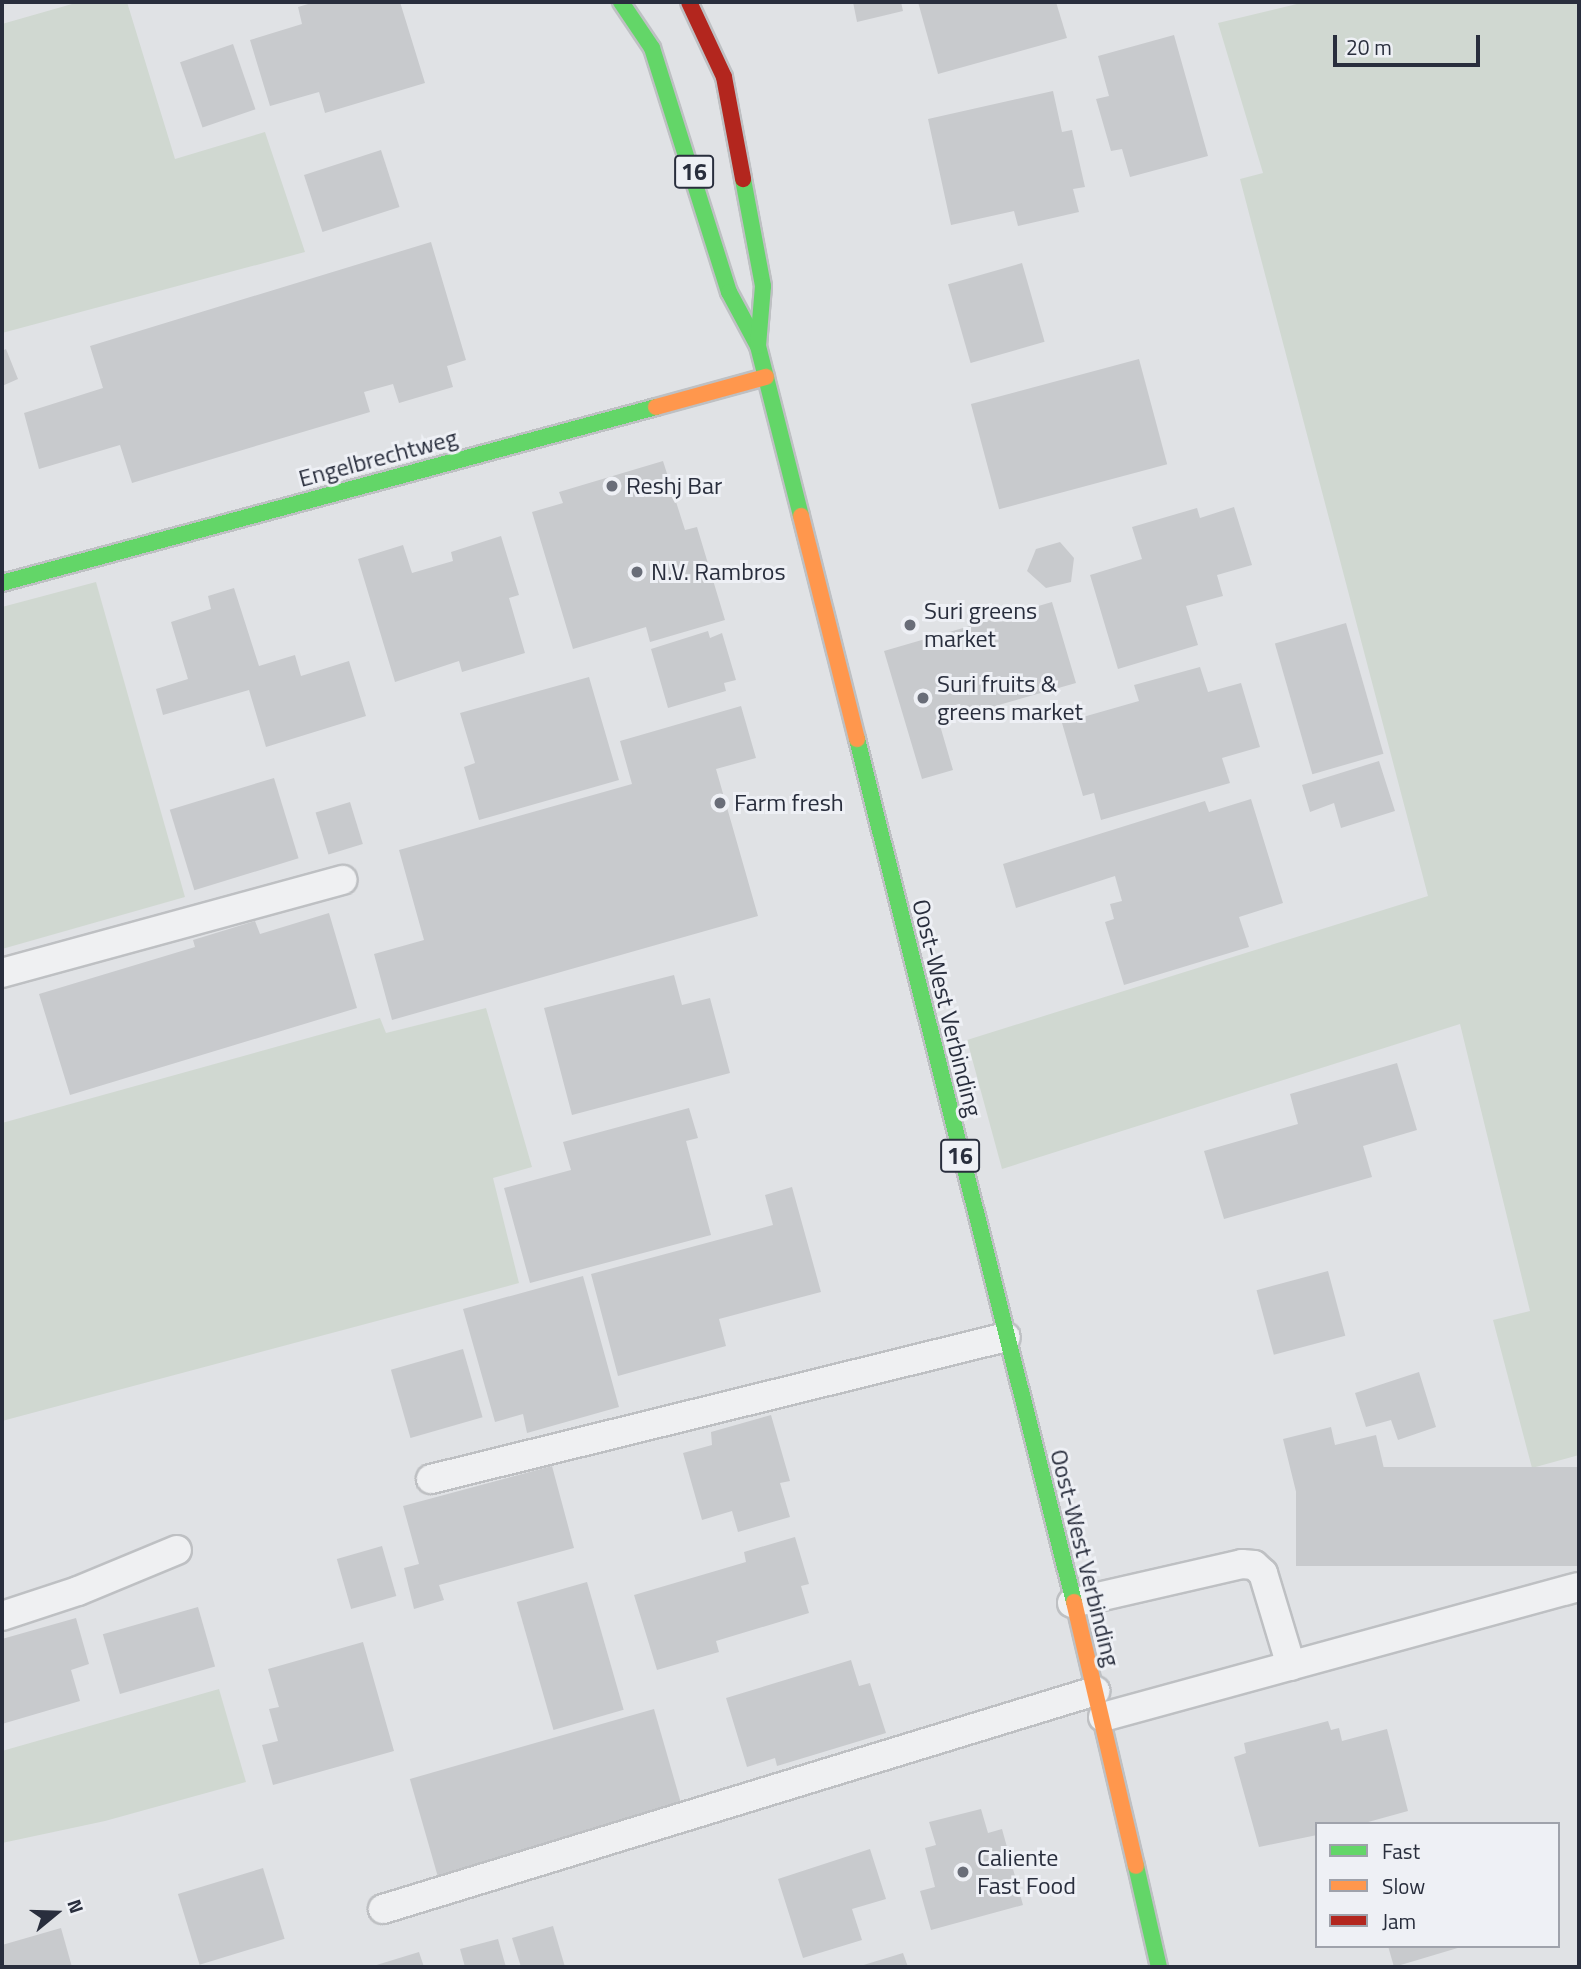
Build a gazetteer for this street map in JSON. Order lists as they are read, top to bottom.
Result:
{
  "streets": {
    "main road": ["16", "Engelbrechtweg", "Oost-West Verbinding"]
  },
  "crossings": [
    ["Engelbrechtweg", "Oost-West Verbinding"]
  ],
  "places": [
    "Reshj Bar",
    "N.V. Rambros",
    "Suri greens market",
    "Suri fruits & greens market",
    "Farm fresh",
    "Caliente Fast Food"
  ],
  "legend": ["Fast", "Slow", "Jam"],
  "scale_bar": "20 m",
  "north": "right"
}
